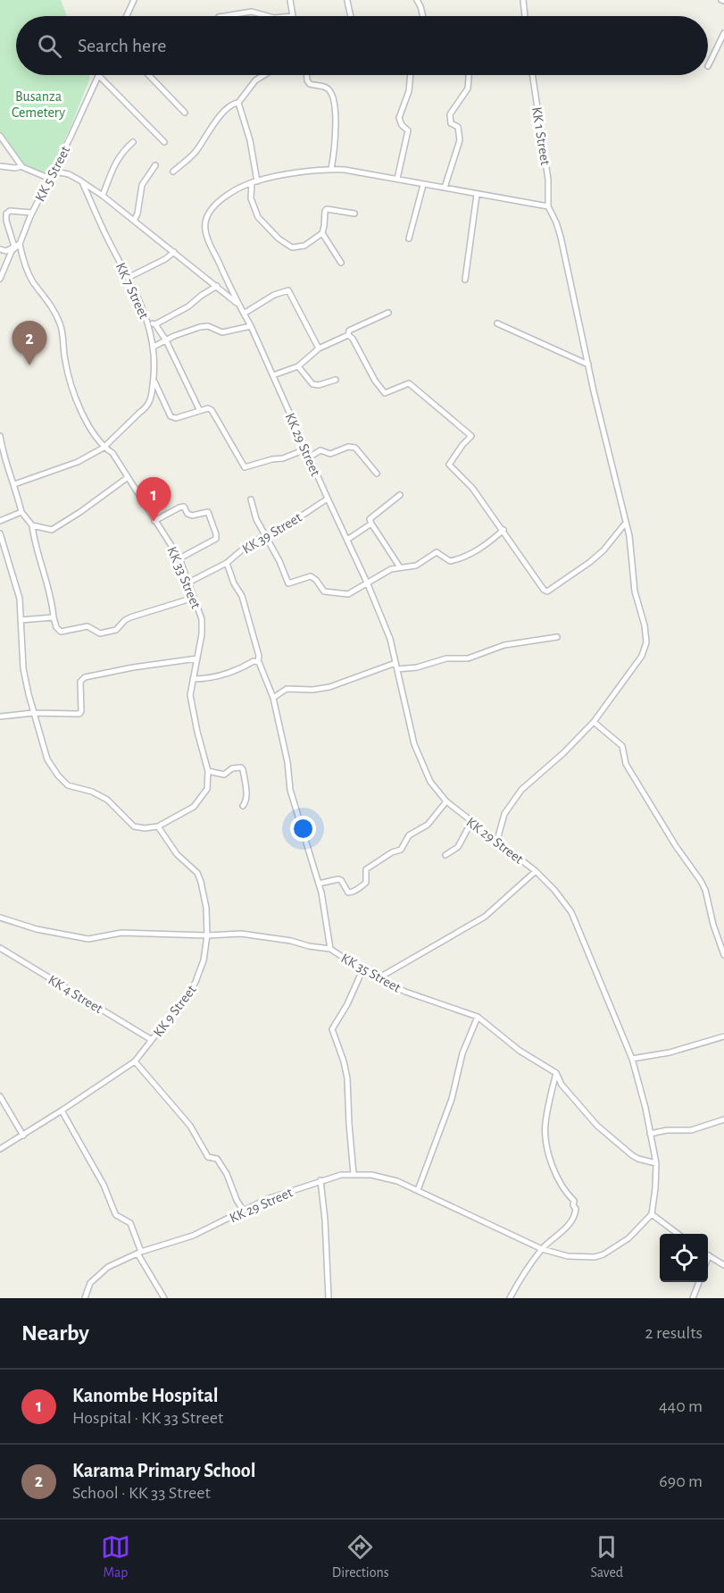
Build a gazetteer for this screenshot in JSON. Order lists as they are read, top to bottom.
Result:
{
  "streets": {
    "street": [
      "KK 1 Street",
      "KK 5 Street",
      "KK 7 Street",
      "KK 29 Street",
      "KK 39 Street",
      "KK 33 Street",
      "KK 35 Street",
      "KK 4 Street",
      "KK 9 Street"
    ]
  },
  "crossings": [
    ["KK 1 Street", "KK 29 Street"],
    ["KK 5 Street", "KK 33 Street"],
    ["KK 7 Street", "KK 33 Street"],
    ["KK 29 Street", "KK 39 Street"],
    ["KK 29 Street", "KK 35 Street"],
    ["KK 39 Street", "KK 33 Street"],
    ["KK 33 Street", "KK 9 Street"],
    ["KK 35 Street", "KK 9 Street"],
    ["KK 4 Street", "KK 9 Street"]
  ],
  "parks": ["Busanza Cemetery"],
  "page": {
    "search": "Search here",
    "pins": ["2", "1"],
    "heading": ["Nearby", "2 results"],
    "list": [
      {
        "mark": "1",
        "name": "Kanombe Hospital",
        "note": "Hospital · KK 33 Street",
        "value": "440 m"
      },
      {
        "mark": "2",
        "name": "Karama Primary School",
        "note": "School · KK 33 Street",
        "value": "690 m"
      }
    ],
    "nav": ["Map", "Directions", "Saved"]
  }
}
